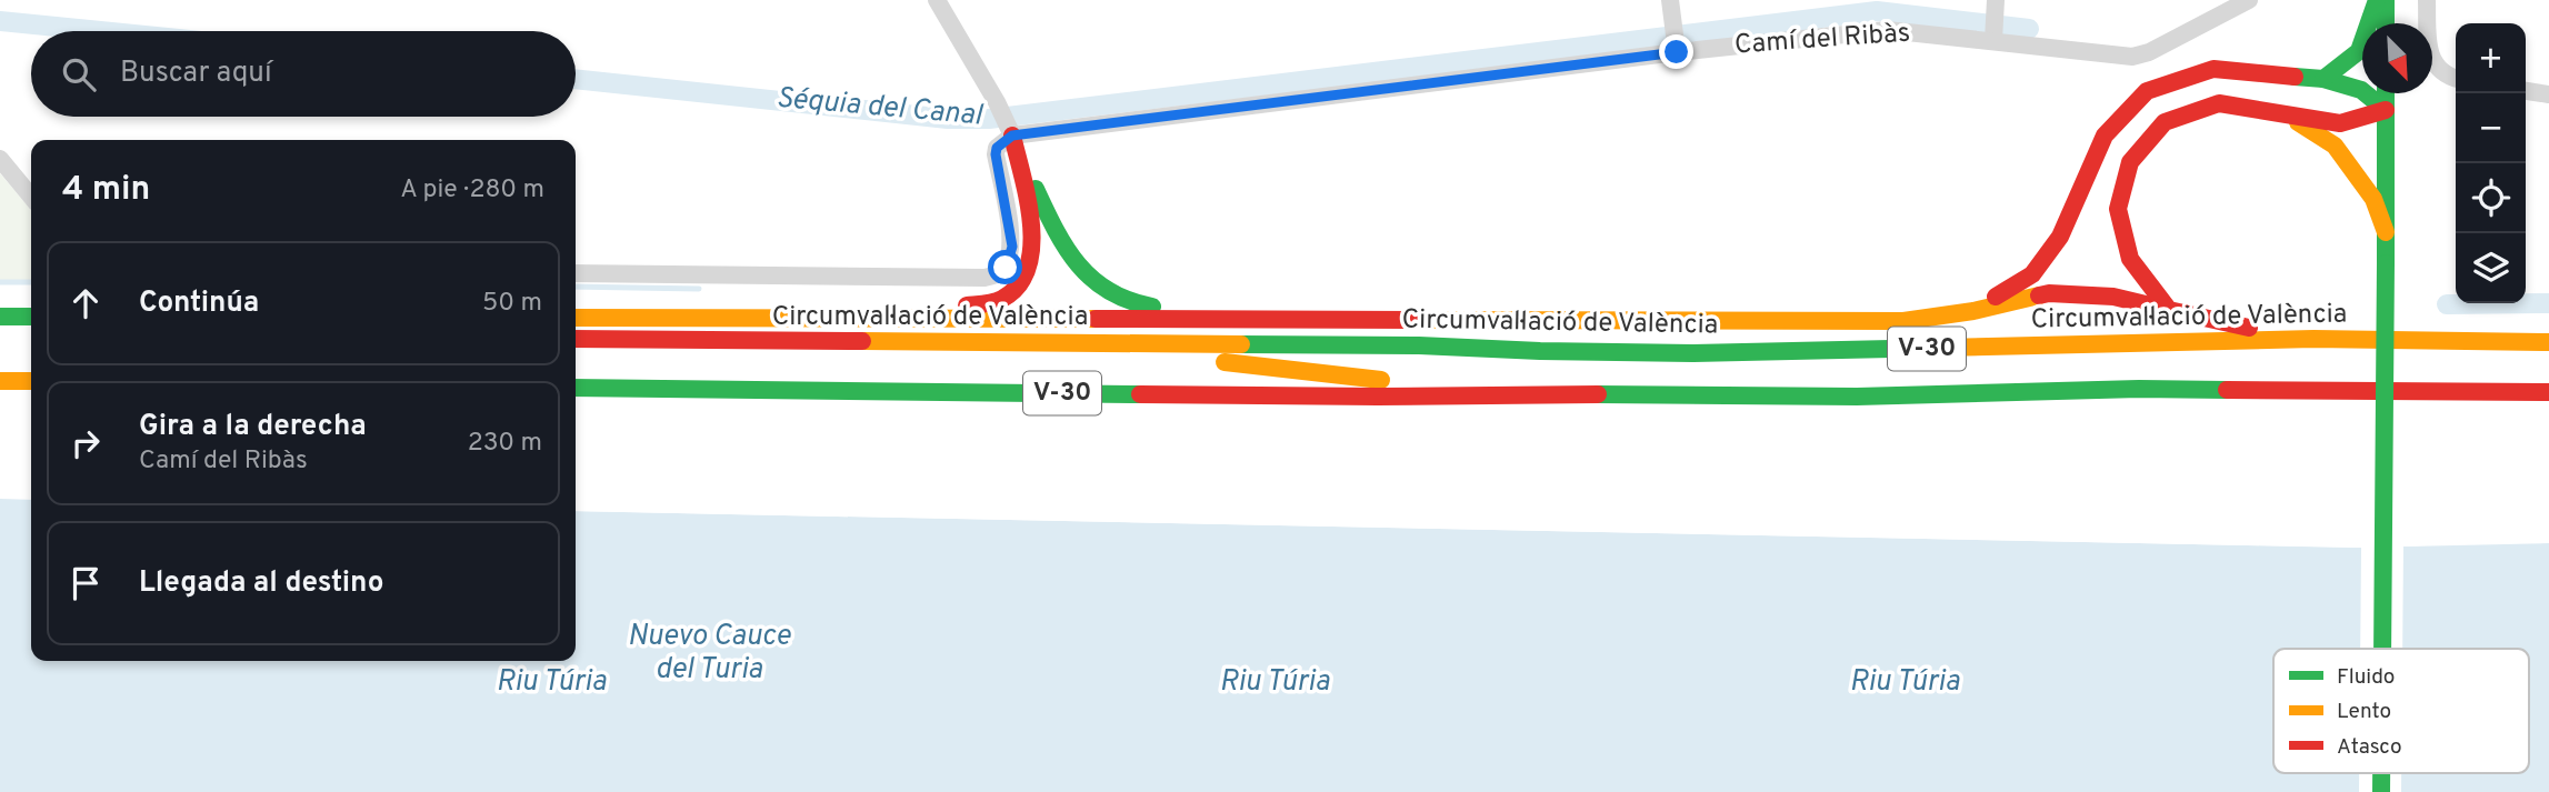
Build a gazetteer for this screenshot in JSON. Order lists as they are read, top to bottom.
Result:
{
  "streets": {
    "main road": ["Circumval·lació de València", "V-30"],
    "street": ["Camí del Ribàs"]
  },
  "water": ["Séquia del Canal", "Nuevo Cauce del Turia", "Riu Túria"],
  "legend": ["Fluido", "Lento", "Atasco"],
  "north": "bottom right",
  "page": {
    "map_buttons": ["+", "−"],
    "search": "Buscar aquí",
    "heading": ["4 min", "A pie · 280 m"],
    "list": [
      ["Continúa", "50 m"],
      ["Gira a la derecha", "Camí del Ribàs", "230 m"],
      "Llegada al destino"
    ]
  }
}
